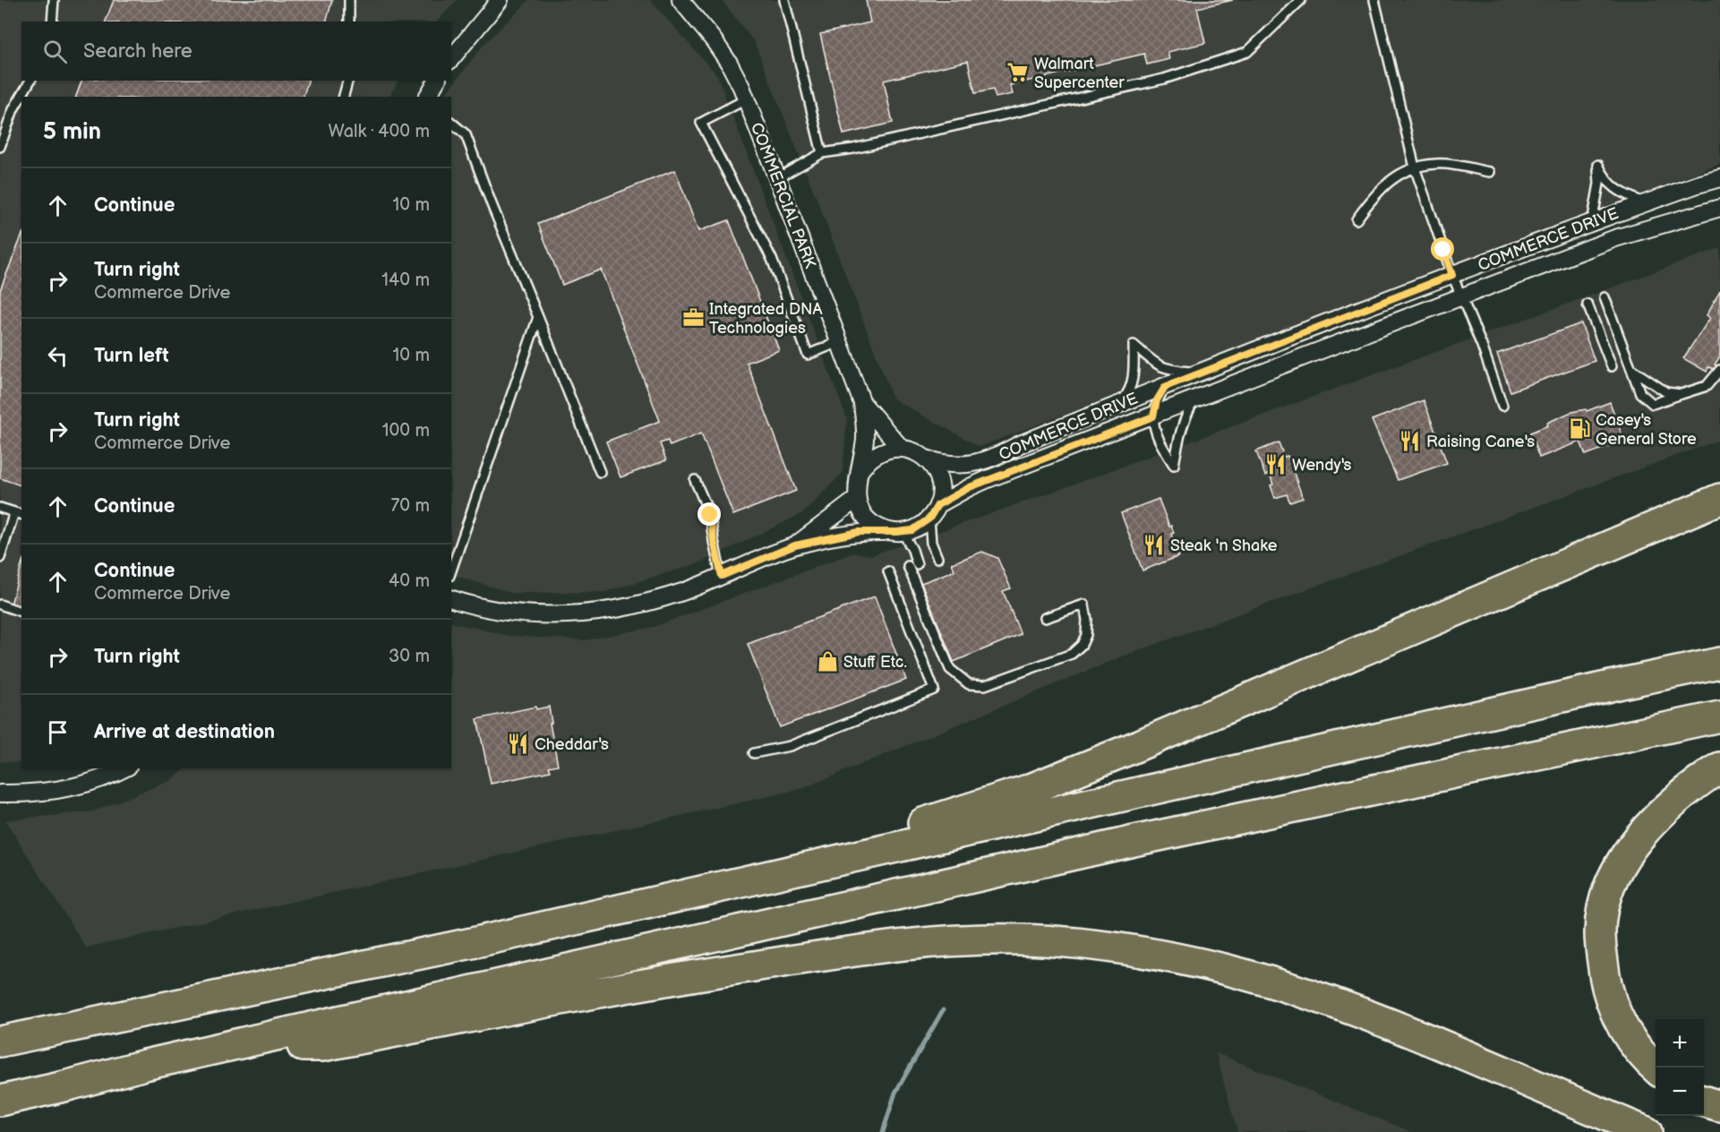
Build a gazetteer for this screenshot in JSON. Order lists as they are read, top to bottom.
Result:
{
  "streets": {
    "street": ["COMMERCIAL PARK", "COMMERCE DRIVE"]
  },
  "places": {
    "supermarket": ["Walmart Supercenter"],
    "office": ["Integrated DNA Technologies"],
    "fuel station": ["Casey's General Store"],
    "restaurant": [
      "Raising Cane's",
      "Wendy's",
      "Steak 'n Shake",
      "Cheddar's"
    ],
    "shop": ["Stuff Etc."]
  },
  "page": {
    "search": "Search here",
    "heading": ["5 min", "Walk · 400 m"],
    "list": [
      ["Continue", "10 m"],
      ["Turn right", "Commerce Drive", "140 m"],
      ["Turn left", "10 m"],
      ["Turn right", "Commerce Drive", "100 m"],
      ["Continue", "70 m"],
      ["Continue", "Commerce Drive", "40 m"],
      ["Turn right", "30 m"],
      "Arrive at destination"
    ],
    "map_buttons": ["+", "−"]
  }
}
